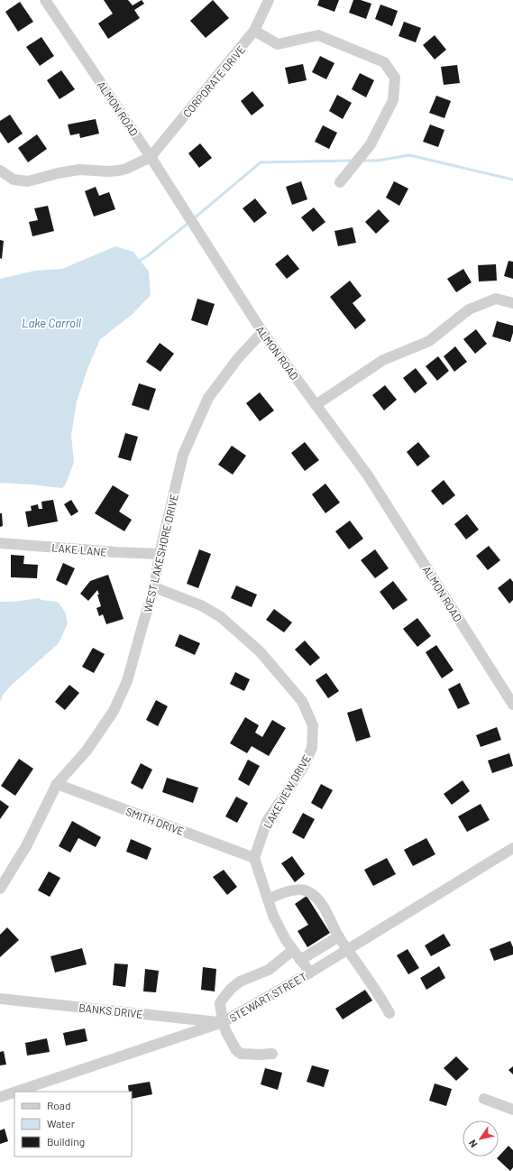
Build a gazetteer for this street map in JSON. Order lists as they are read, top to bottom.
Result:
{
  "streets": {
    "street": [
      "CORPORATE DRIVE",
      "ALMON ROAD",
      "LAKE LANE",
      "WEST LAKESHORE DRIVE",
      "LAKEVIEW DRIVE",
      "SMITH DRIVE",
      "STEWART STREET",
      "BANKS DRIVE"
    ]
  },
  "crossings": [
    ["CORPORATE DRIVE", "ALMON ROAD"],
    ["ALMON ROAD", "WEST LAKESHORE DRIVE"],
    ["LAKE LANE", "WEST LAKESHORE DRIVE"],
    ["WEST LAKESHORE DRIVE", "LAKEVIEW DRIVE"],
    ["WEST LAKESHORE DRIVE", "SMITH DRIVE"],
    ["LAKEVIEW DRIVE", "SMITH DRIVE"],
    ["STEWART STREET", "BANKS DRIVE"]
  ],
  "water": ["Lake Carroll"],
  "legend": ["Road", "Water", "Building"],
  "north": "bottom left"
}
